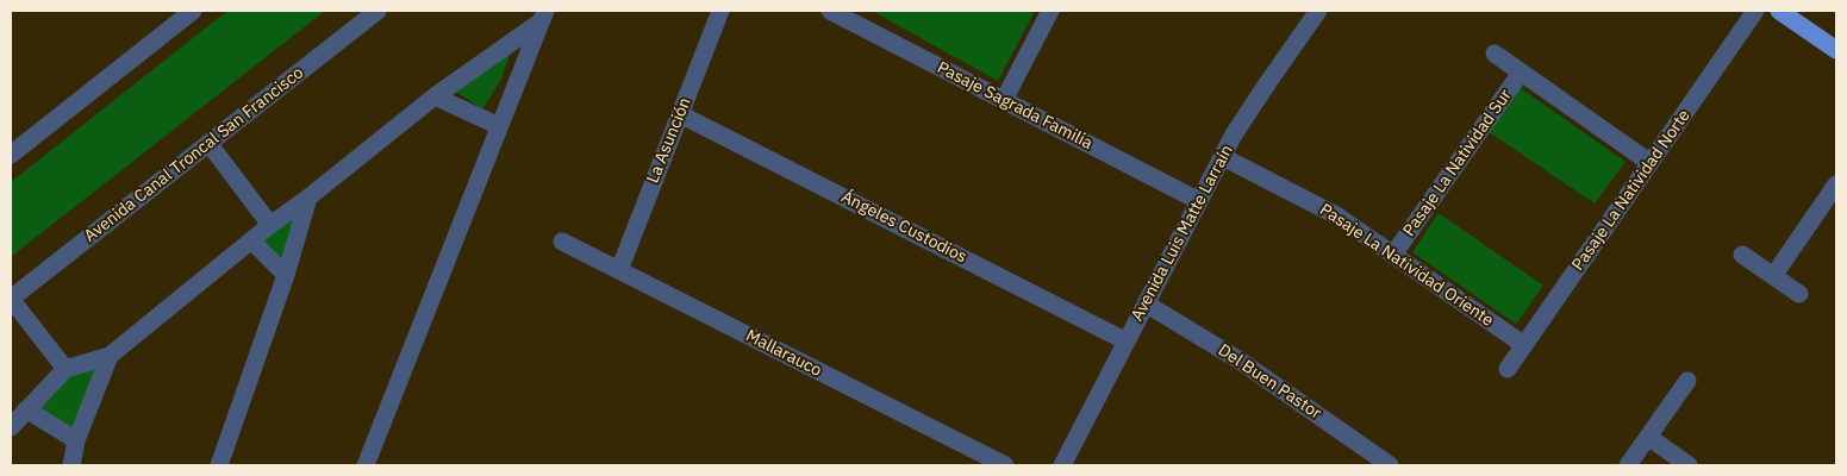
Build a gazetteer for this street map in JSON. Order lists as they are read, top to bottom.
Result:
{
  "streets": {
    "street": [
      "Pasaje Sagrada Familia",
      "La Asunción",
      "Avenida Canal Troncal San Francisco",
      "Pasaje La Natividad Sur",
      "Pasaje La Natividad Norte",
      "Ángeles Custodios",
      "Avenida Luis Matte Larraín",
      "Pasaje La Natividad Oriente",
      "Mallarauco",
      "Del Buen Pastor"
    ]
  },
  "crossings": [
    ["Pasaje Sagrada Familia", "Avenida Luis Matte Larraín"],
    ["La Asunción", "Ángeles Custodios"],
    ["La Asunción", "Mallarauco"],
    ["Pasaje La Natividad Sur", "Pasaje La Natividad Oriente"],
    ["Pasaje La Natividad Norte", "Pasaje La Natividad Oriente"],
    ["Ángeles Custodios", "Avenida Luis Matte Larraín"],
    ["Avenida Luis Matte Larraín", "Pasaje La Natividad Oriente"],
    ["Avenida Luis Matte Larraín", "Del Buen Pastor"]
  ]
}
